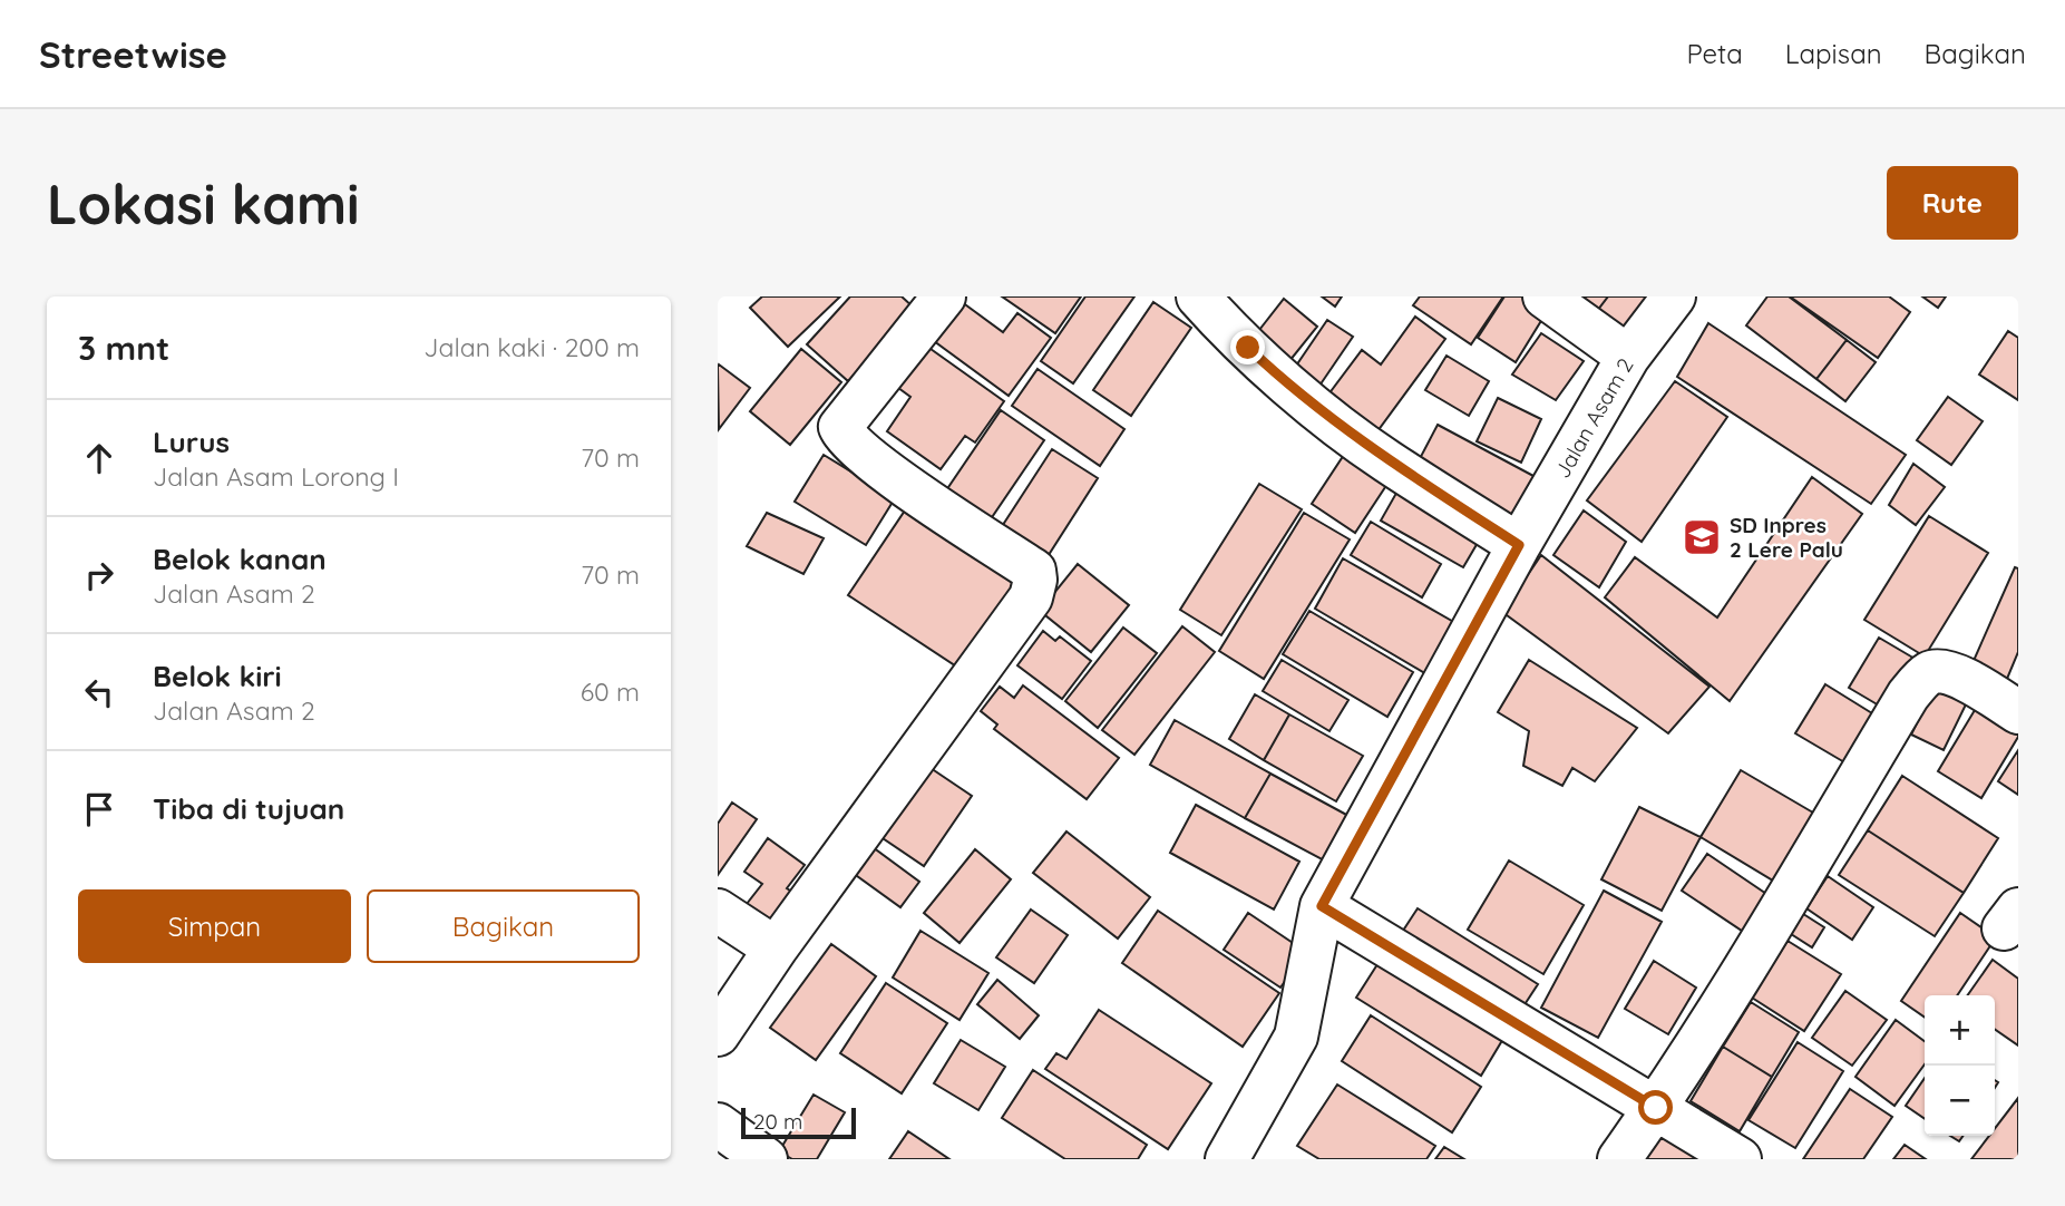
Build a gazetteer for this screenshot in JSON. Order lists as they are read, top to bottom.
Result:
{
  "streets": {
    "street": ["Jalan Asam 2"]
  },
  "places": {
    "school or university": ["SD Inpres 2 Lere Palu"]
  },
  "scale_bar": "20 m",
  "page": {
    "header": "Streetwise",
    "nav": ["Peta", "Lapisan", "Bagikan"],
    "buttons": [
      "Rute",
      ["Simpan", "Bagikan"]
    ],
    "title": "Lokasi kami",
    "heading": ["3 mnt", "Jalan kaki · 200 m"],
    "list": [
      ["Lurus", "Jalan Asam Lorong I", "70 m"],
      ["Belok kanan", "Jalan Asam 2", "70 m"],
      ["Belok kiri", "Jalan Asam 2", "60 m"],
      "Tiba di tujuan"
    ],
    "map_buttons": ["+", "−"],
    "scale": "20 m"
  }
}
